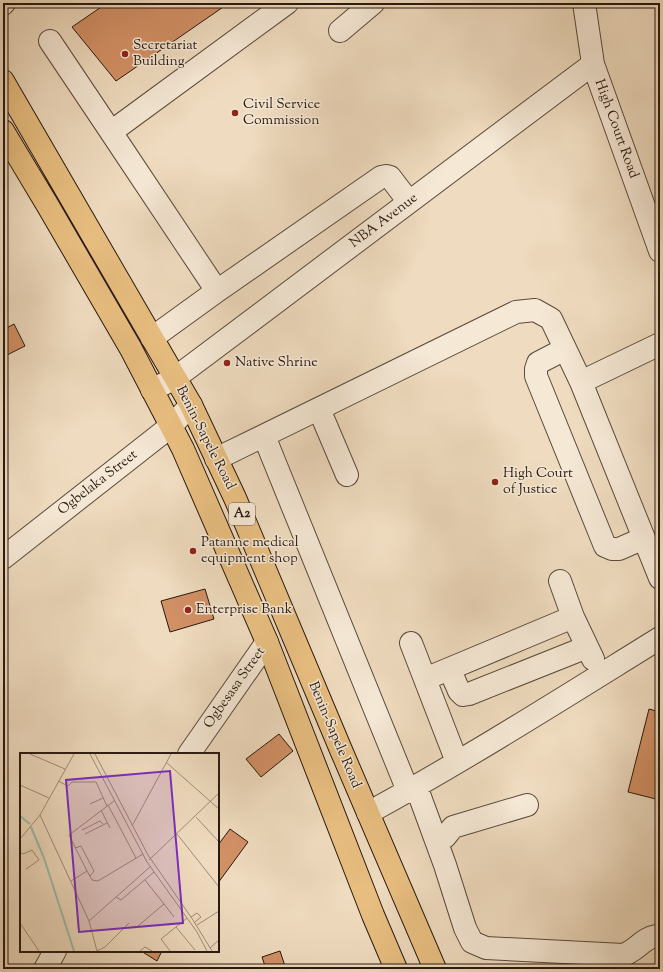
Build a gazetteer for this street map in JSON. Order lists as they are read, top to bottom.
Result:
{
  "streets": {
    "highway": ["Benin-Sapele Road", "A2"],
    "street": [
      "High Court Road",
      "NBA Avenue",
      "Ogbelaka Street",
      "Ogbesasa Street"
    ]
  },
  "crossings": [
    ["High Court Road", "NBA Avenue"],
    ["NBA Avenue", "Benin-Sapele Road"],
    ["Benin-Sapele Road", "Ogbelaka Street"],
    ["Benin-Sapele Road", "Ogbesasa Street"]
  ],
  "places": [
    "Secretariat Building",
    "Civil Service Commission",
    "Native Shrine",
    "High Court of Justice",
    "Patanne medical equipment shop",
    "Enterprise Bank"
  ]
}
